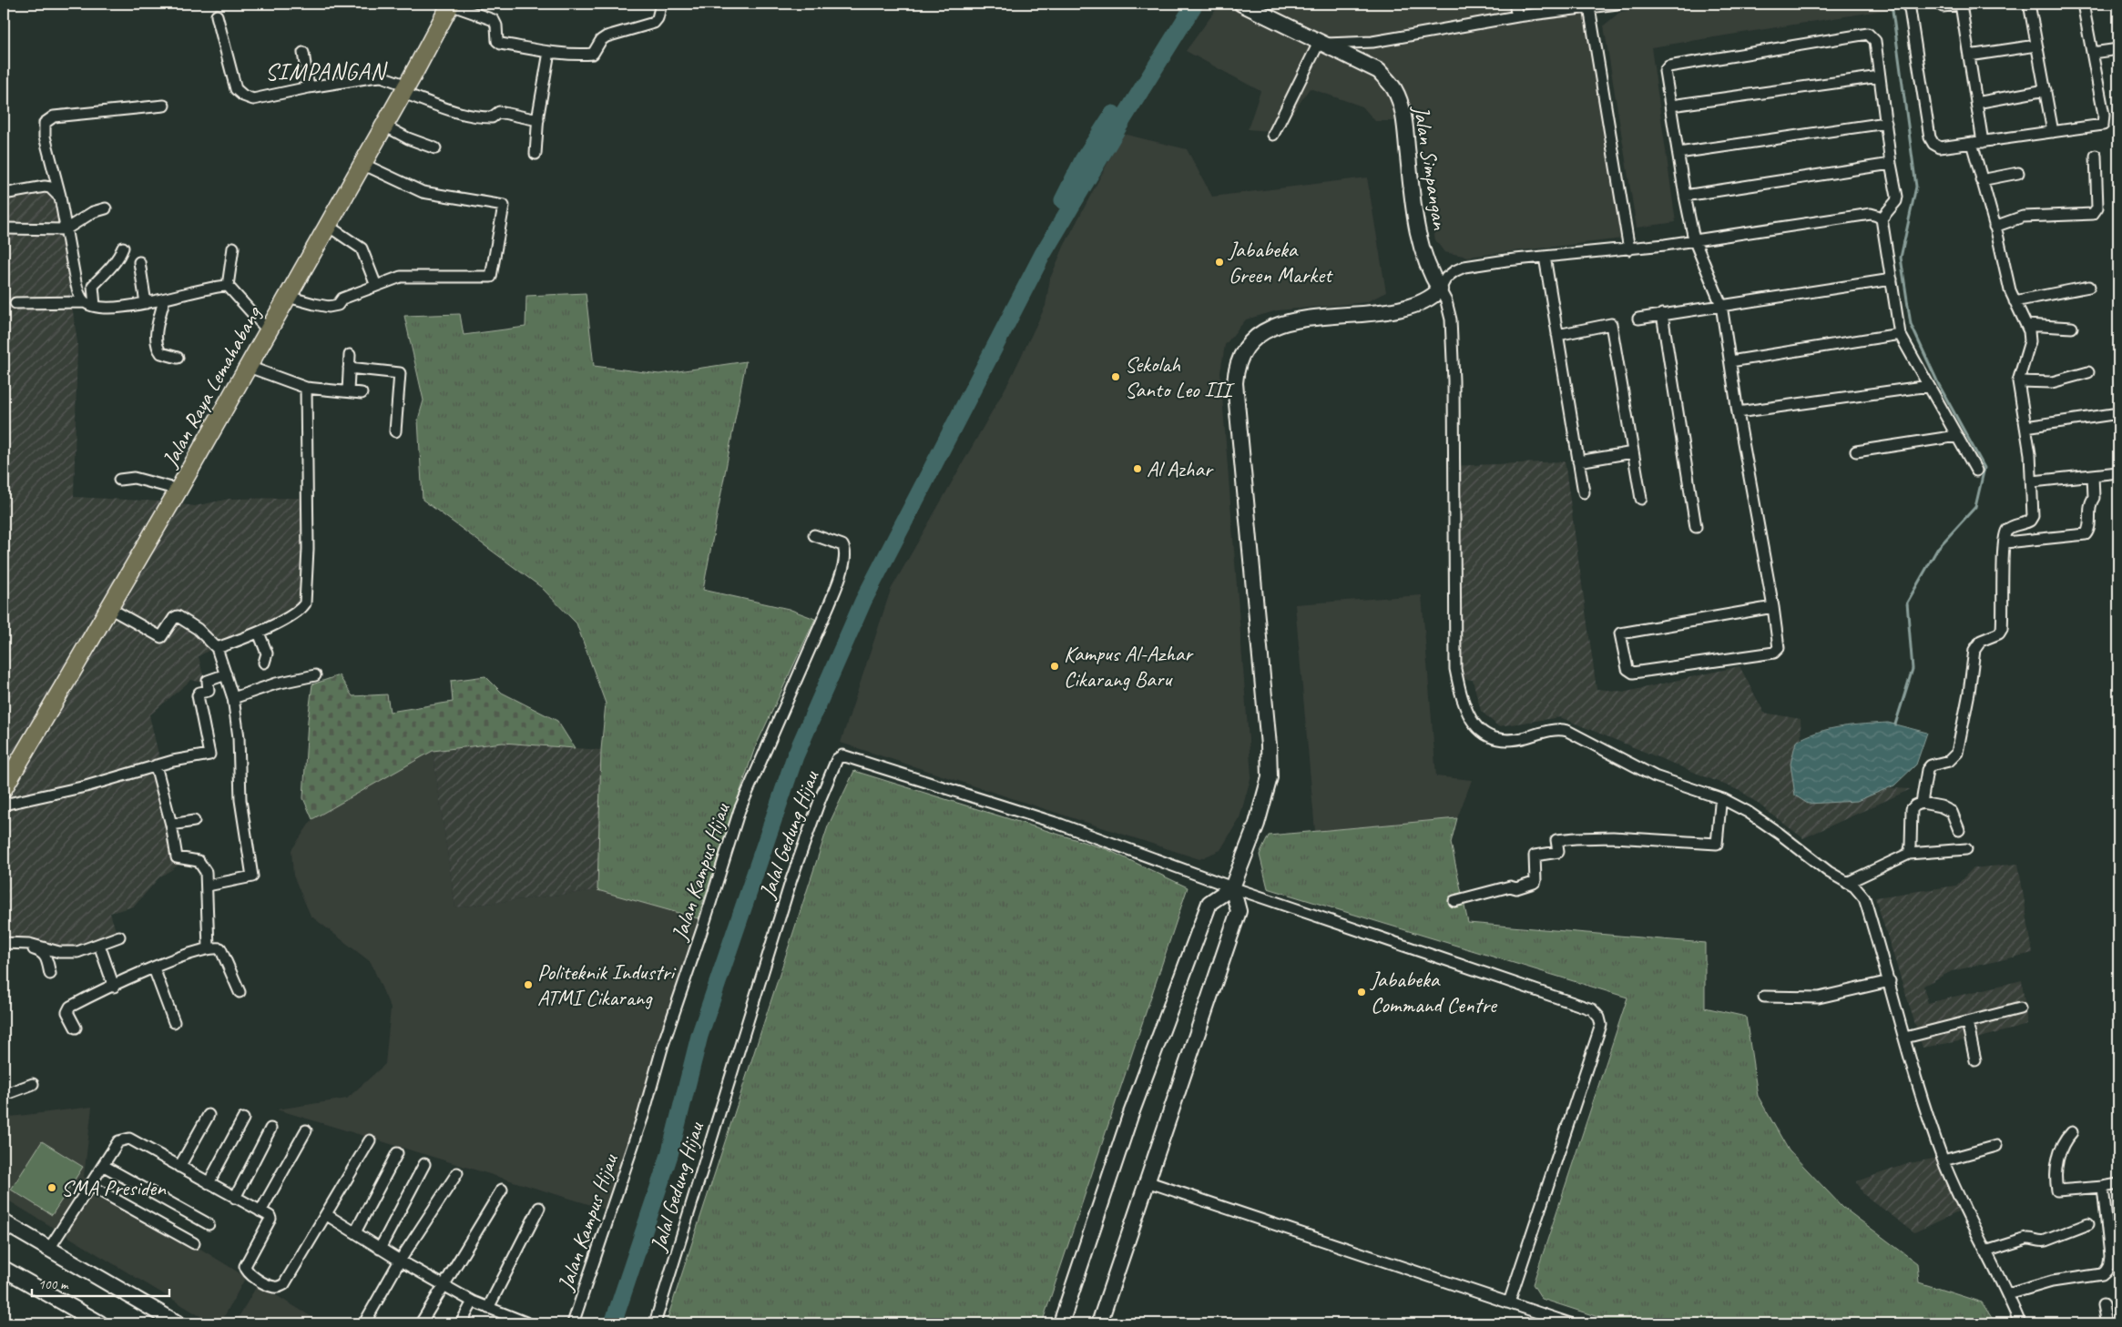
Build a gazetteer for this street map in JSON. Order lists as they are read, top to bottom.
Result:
{
  "streets": {
    "main road": ["Jalan Raya Lemahabang"],
    "street": ["Jalan Simpangan", "Jalal Gedung Hijau", "Jalan Kampus Hijau"]
  },
  "districts": ["SIMPANGAN"],
  "places": [
    "Jababeka Green Market",
    "Sekolah Santo Leo III",
    "Al Azhar",
    "Kampus Al-Azhar Cikarang Baru",
    "Politeknik Industri ATMI Cikarang",
    "Jababeka Command Centre",
    "SMA Presiden"
  ],
  "scale_bar": "100 m"
}
